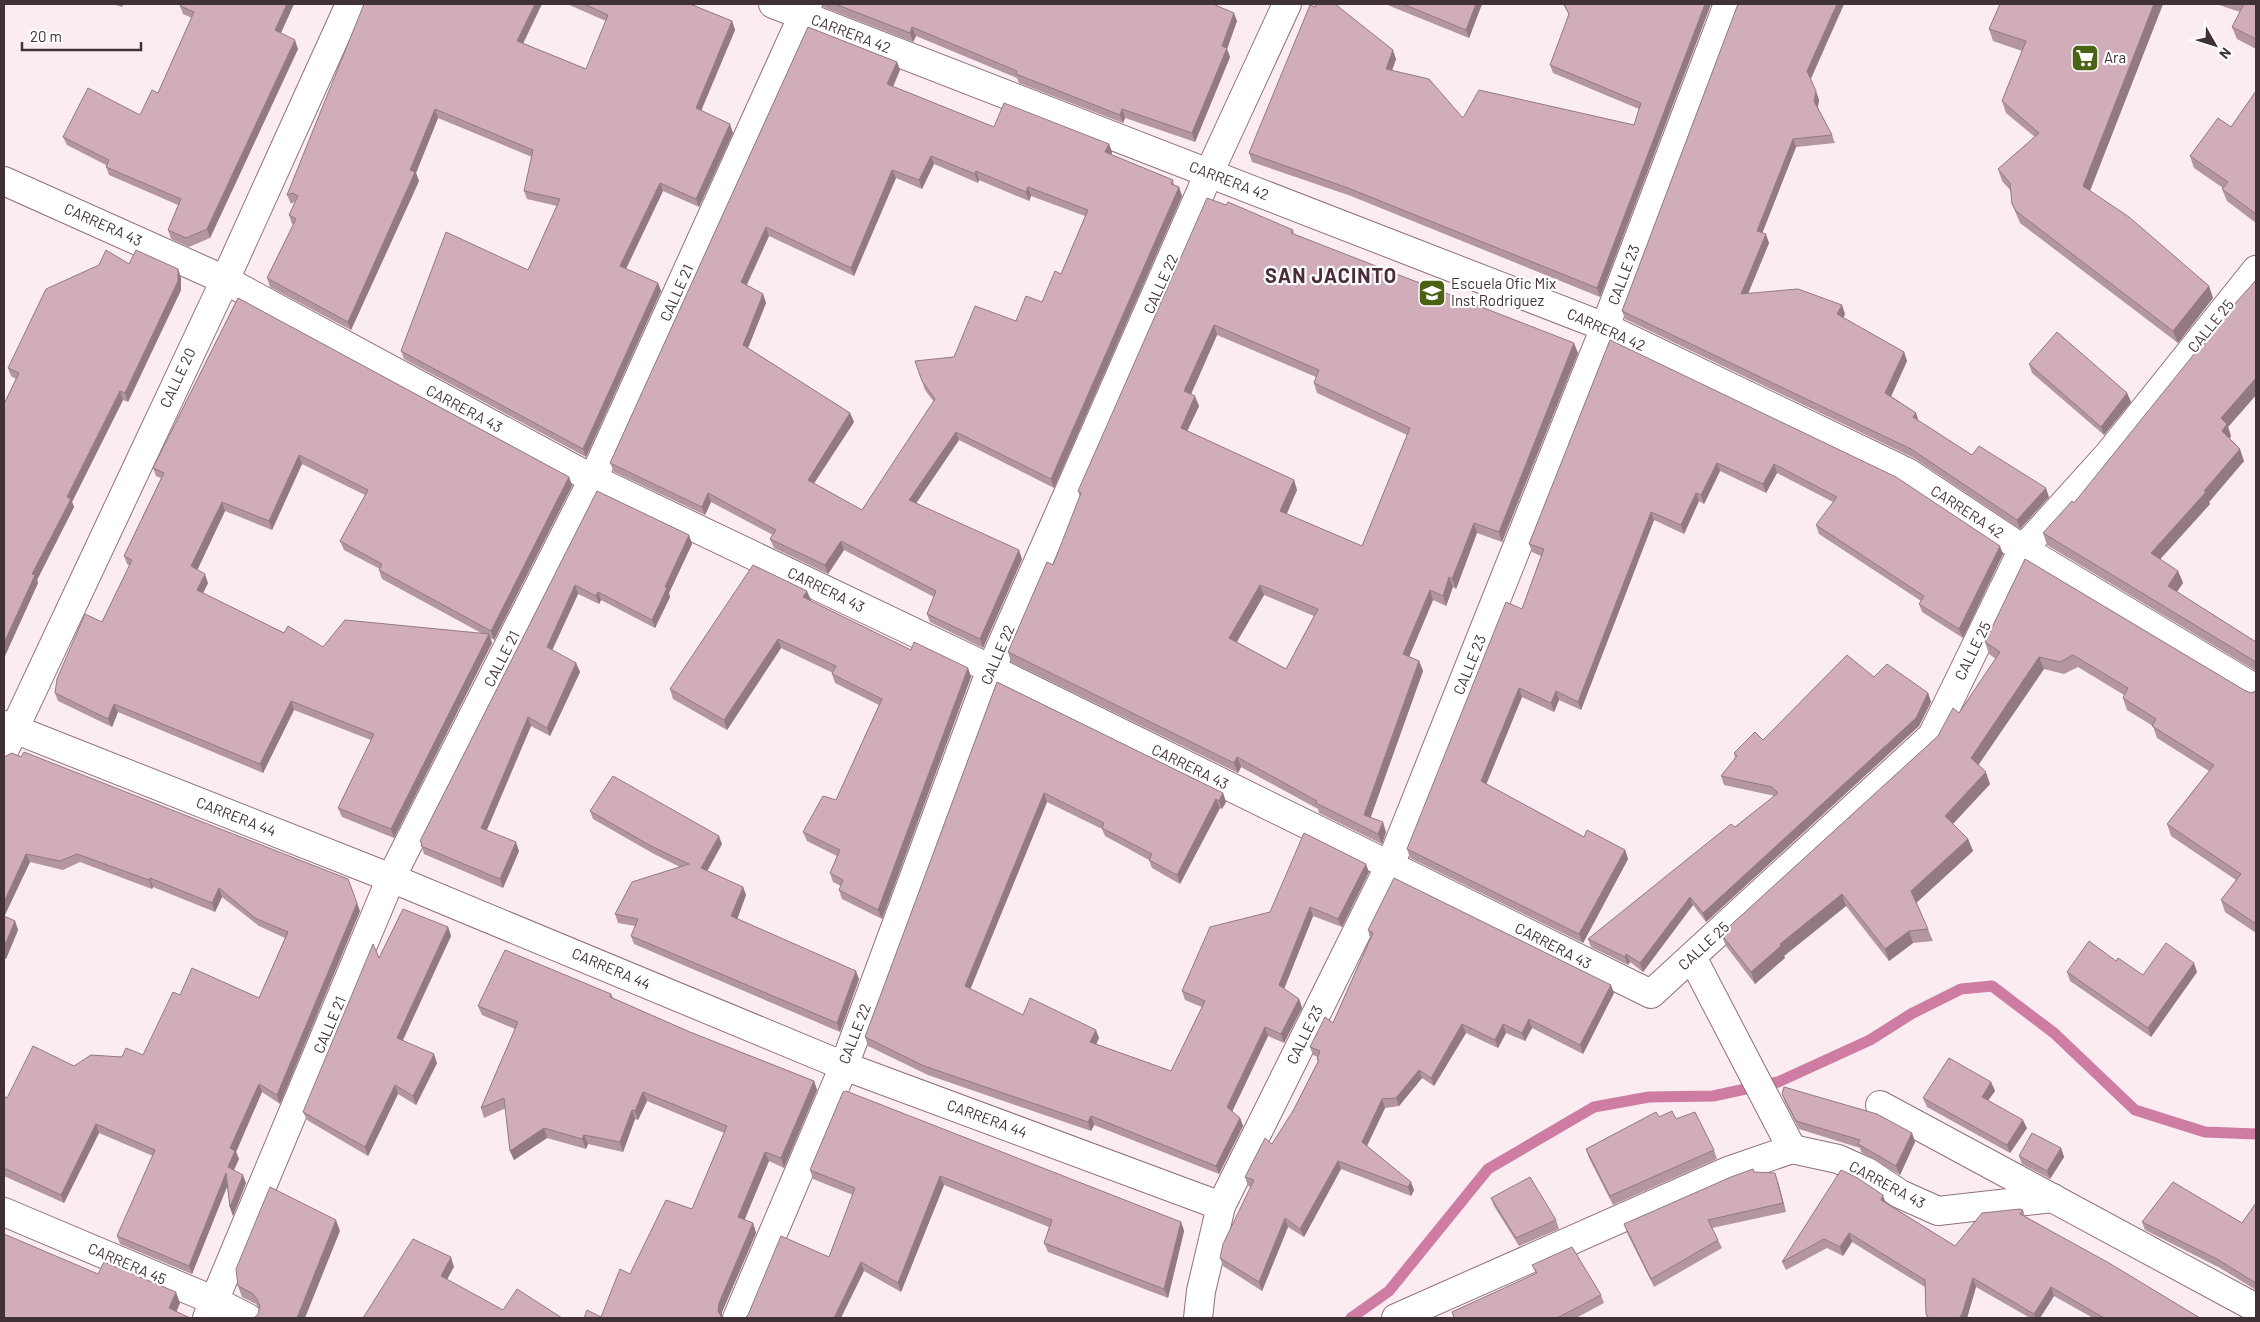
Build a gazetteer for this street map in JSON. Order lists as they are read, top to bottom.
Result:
{
  "streets": {
    "street": [
      "CARRERA 42",
      "CARRERA 43",
      "CALLE 23",
      "CALLE 22",
      "CALLE 21",
      "CALLE 25",
      "CALLE 20",
      "CARRERA 44",
      "CARRERA 45"
    ]
  },
  "crossings": [
    ["CARRERA 42", "CALLE 23"],
    ["CARRERA 42", "CALLE 22"],
    ["CARRERA 42", "CALLE 21"],
    ["CARRERA 42", "CALLE 25"],
    ["CARRERA 43", "CALLE 23"],
    ["CARRERA 43", "CALLE 22"],
    ["CARRERA 43", "CALLE 21"],
    ["CARRERA 43", "CALLE 25"],
    ["CARRERA 43", "CALLE 20"],
    ["CALLE 23", "CARRERA 44"],
    ["CALLE 22", "CARRERA 44"],
    ["CALLE 21", "CARRERA 44"],
    ["CALLE 21", "CARRERA 45"],
    ["CALLE 20", "CARRERA 44"]
  ],
  "districts": ["SAN JACINTO"],
  "places": {
    "supermarket": ["Ara"],
    "school or university": ["Escuela Ofic Mix Inst Rodriguez"]
  },
  "scale_bar": "20 m",
  "north": "bottom right"
}
